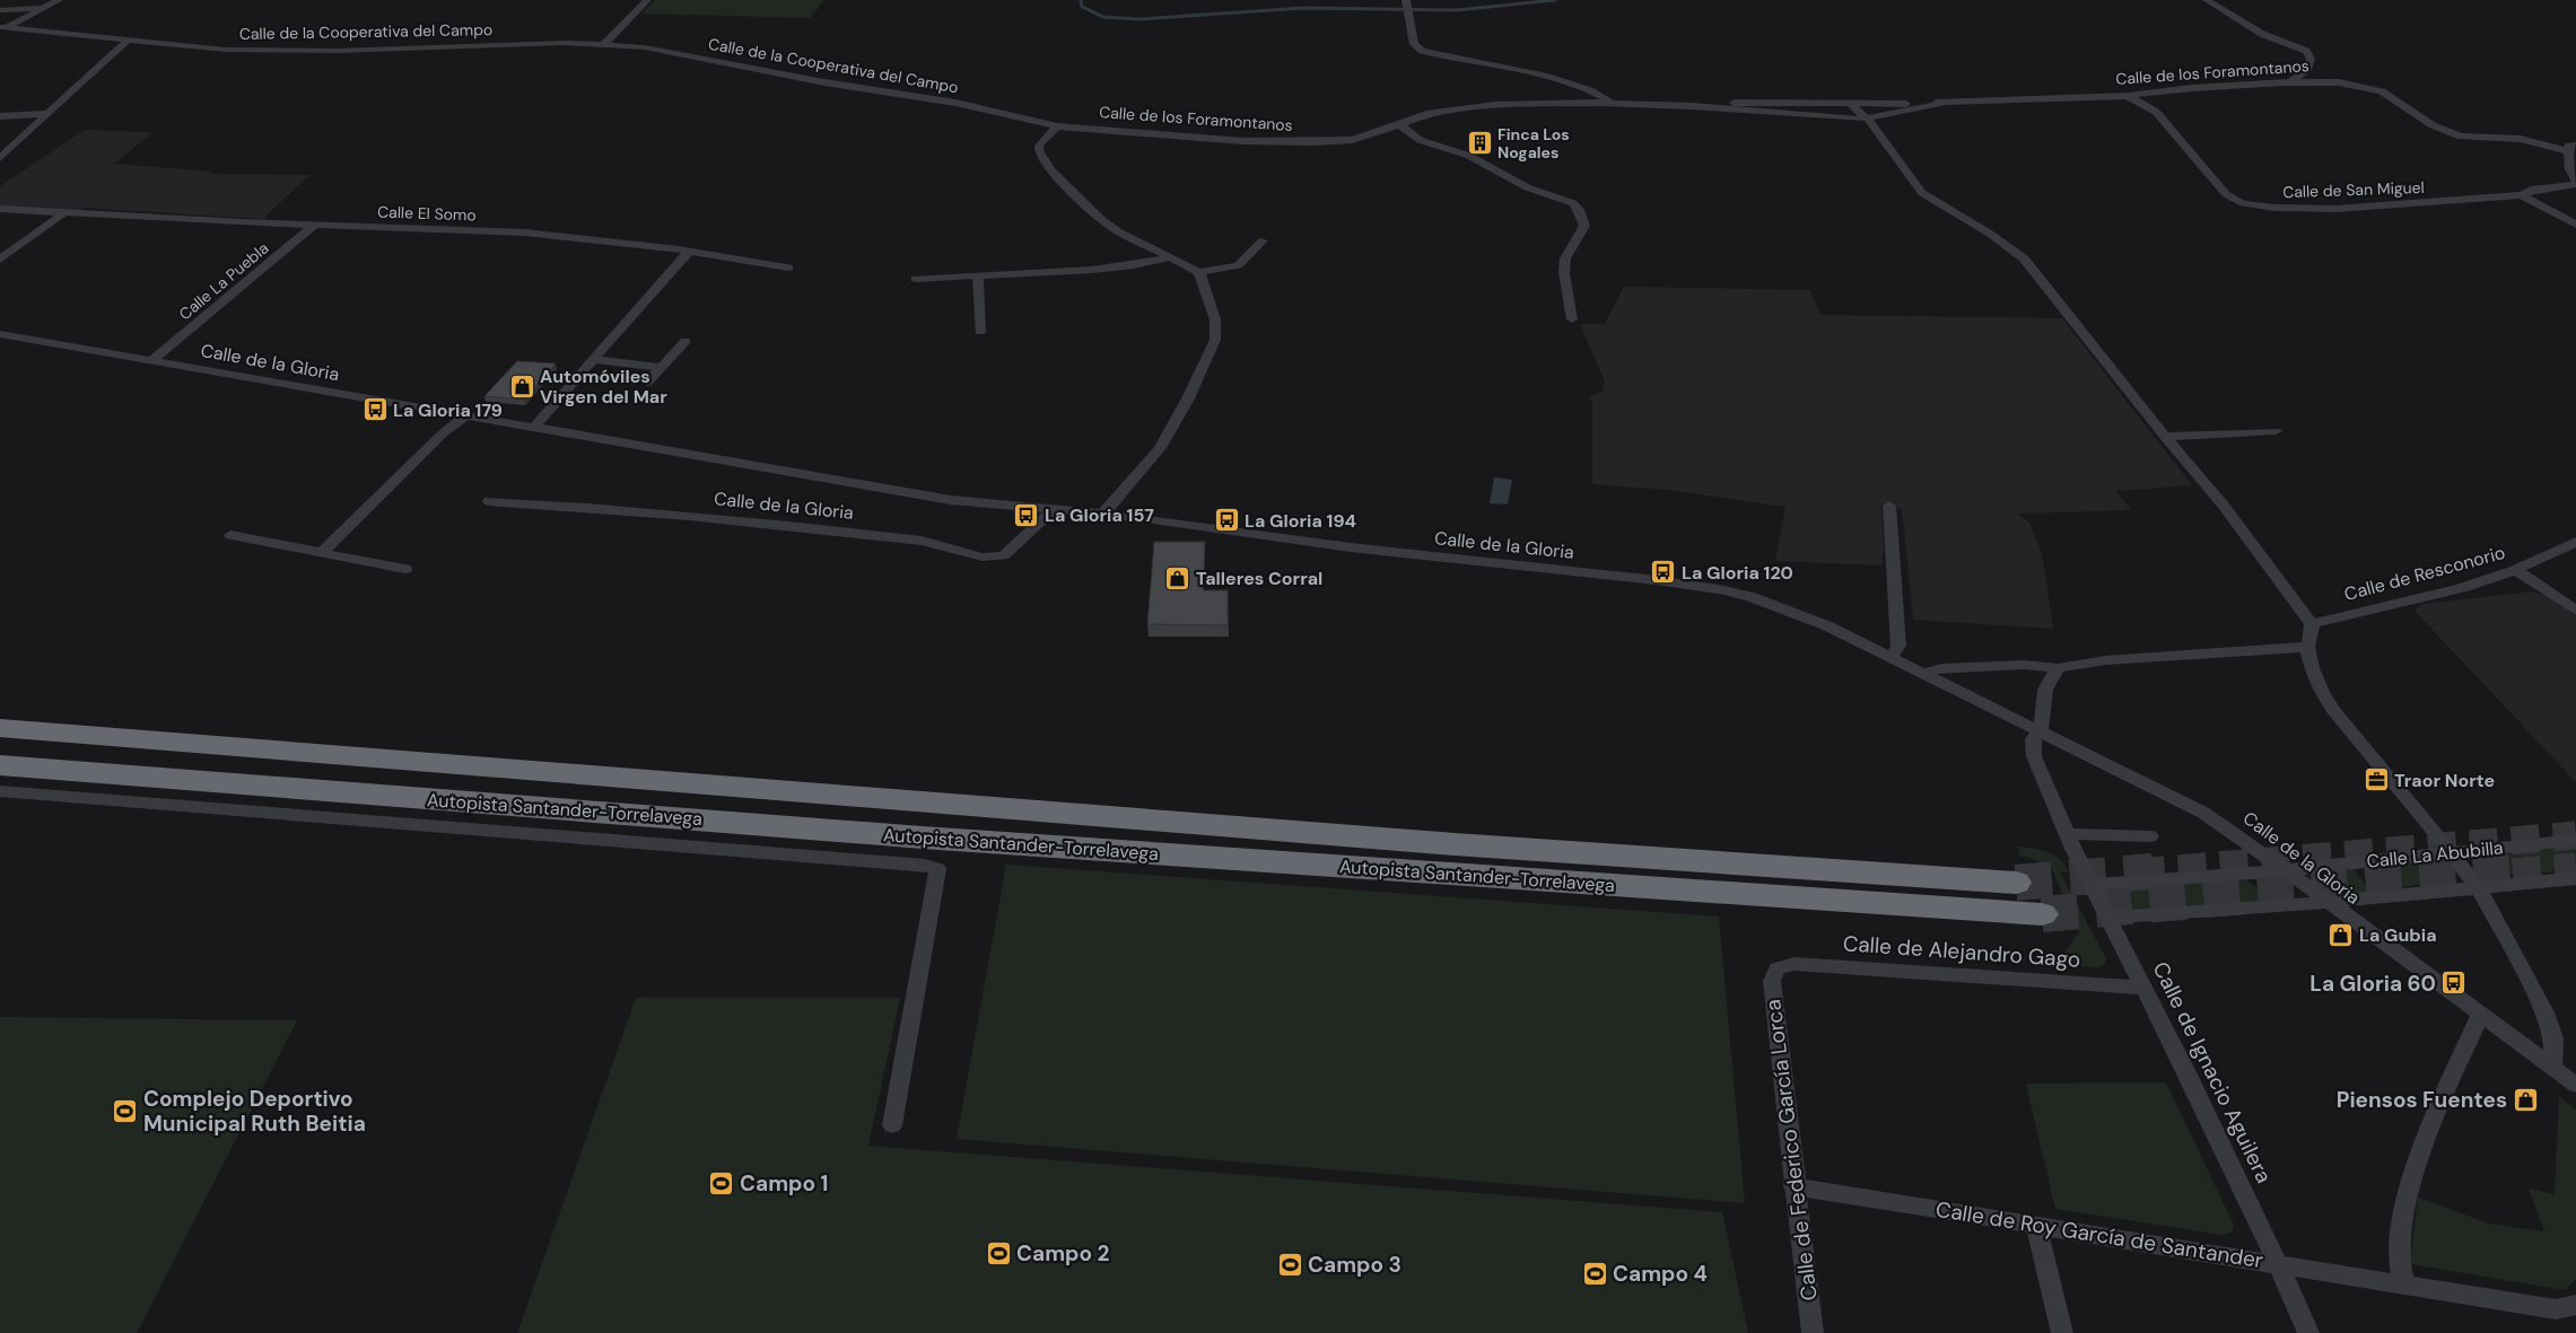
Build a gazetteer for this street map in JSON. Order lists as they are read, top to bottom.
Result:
{
  "streets": {
    "highway": ["Autopista Santander-Torrelavega"],
    "street": [
      "Calle de la Cooperativa del Campo",
      "Calle de los Foramontanos",
      "Calle de San Miguel",
      "Calle El Somo",
      "Calle La Puebla",
      "Calle de la Gloria",
      "Calle de Resconorio",
      "Calle La Abubilla",
      "Calle de Alejandro Gago",
      "Calle de Ignacio Aguilera",
      "Calle de Federico García Lorca",
      "Calle de Roy García de Santander"
    ]
  },
  "crossings": [
    ["Calle de la Cooperativa del Campo", "Calle de los Foramontanos"],
    ["Calle de los Foramontanos", "Calle de San Miguel"],
    ["Calle El Somo", "Calle La Puebla"],
    ["Calle La Puebla", "Calle de la Gloria"],
    ["Calle de la Gloria", "Calle La Abubilla"],
    ["Calle de la Gloria", "Calle de Ignacio Aguilera"],
    ["Calle La Abubilla", "Calle de Ignacio Aguilera"],
    ["Calle de Alejandro Gago", "Calle de Ignacio Aguilera"],
    ["Calle de Alejandro Gago", "Calle de Federico García Lorca"],
    ["Calle de Ignacio Aguilera", "Calle de Roy García de Santander"],
    ["Calle de Federico García Lorca", "Calle de Roy García de Santander"]
  ],
  "places": {
    "building": ["Finca Los Nogales"],
    "shop": [
      "Automóviles Virgen del Mar",
      "Talleres Corral",
      "La Gubia",
      "Piensos Fuentes"
    ],
    "bus stop": [
      "La Gloria 179",
      "La Gloria 157",
      "La Gloria 194",
      "La Gloria 120",
      "La Gloria 60"
    ],
    "office": ["Traor Norte"],
    "sports": [
      "Complejo Deportivo Municipal Ruth Beitia",
      "Campo 1",
      "Campo 2",
      "Campo 3",
      "Campo 4"
    ]
  }
}
